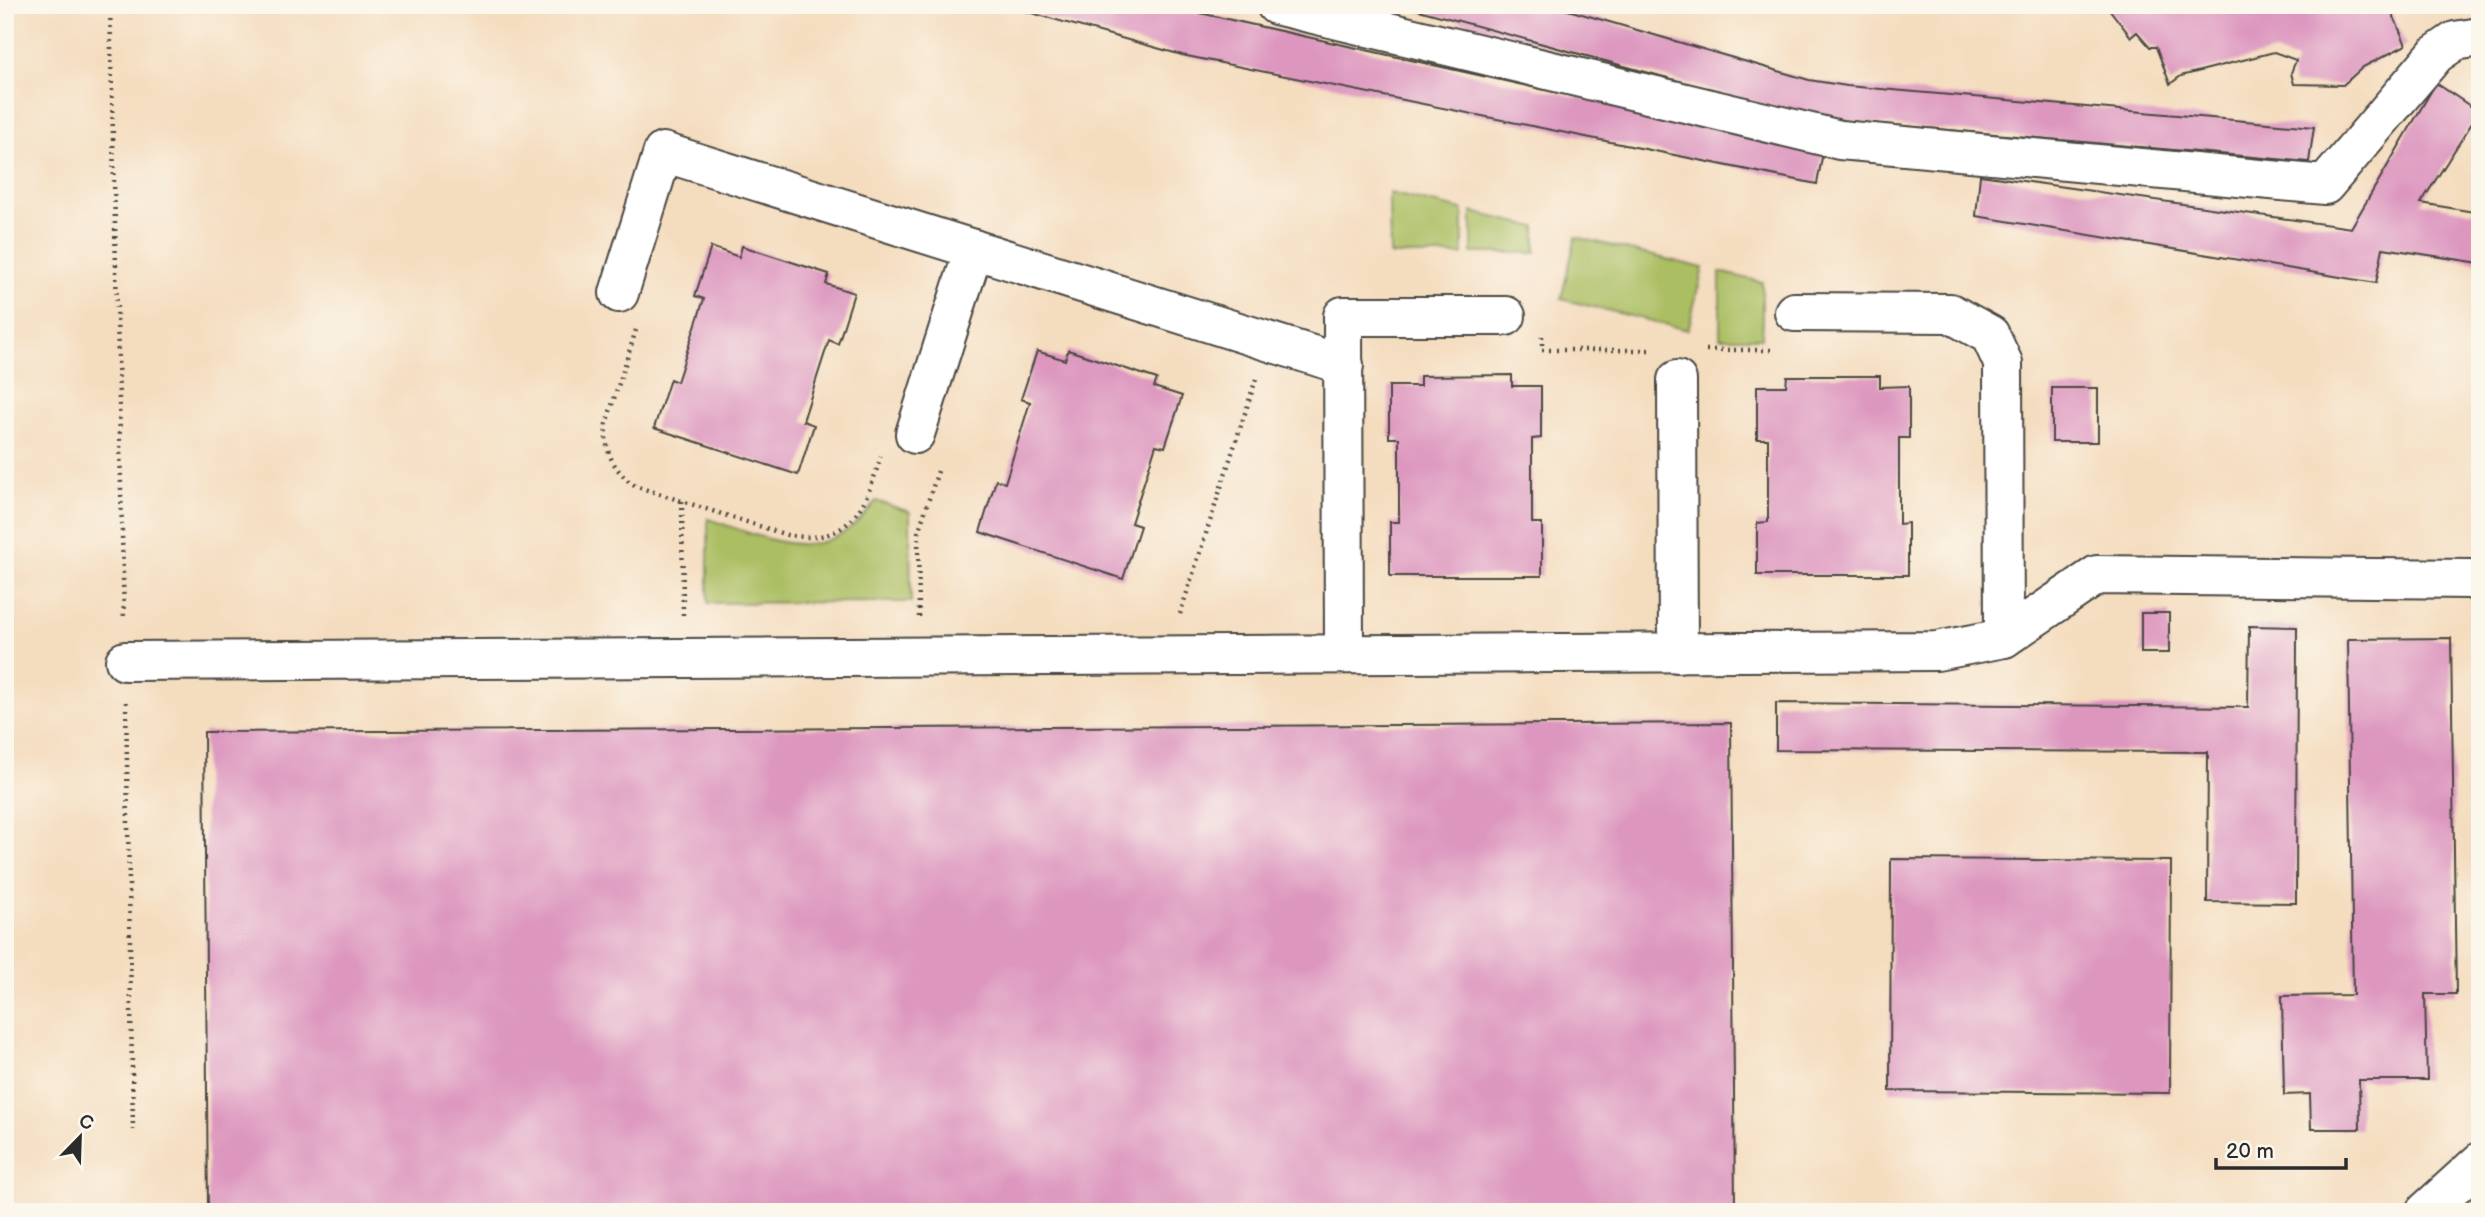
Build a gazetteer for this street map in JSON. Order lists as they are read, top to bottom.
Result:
{
  "scale_bar": "20 m",
  "north": "top right"
}
